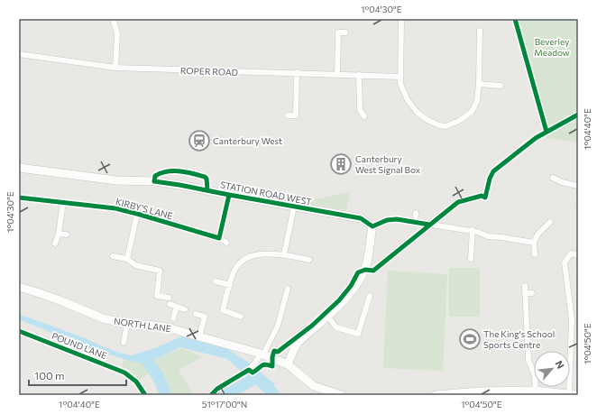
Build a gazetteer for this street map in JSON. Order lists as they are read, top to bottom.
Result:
{
  "streets": {
    "main road": ["STATION ROAD WEST", "NORTH LANE"],
    "street": ["ROPER ROAD", "KIRBY'S LANE", "POUND LANE"]
  },
  "parks": ["Beverley Meadow"],
  "places": {
    "station": ["Canterbury West"],
    "building": ["Canterbury West Signal Box"],
    "sports": ["The King's School Sports Centre"]
  },
  "scale_bar": "100 m",
  "north": "top right",
  "coordinates": [
    "1°04'30\"E",
    "1°04'40\"E",
    "1°04'50\"E",
    "51°17'00\"N"
  ]
}
